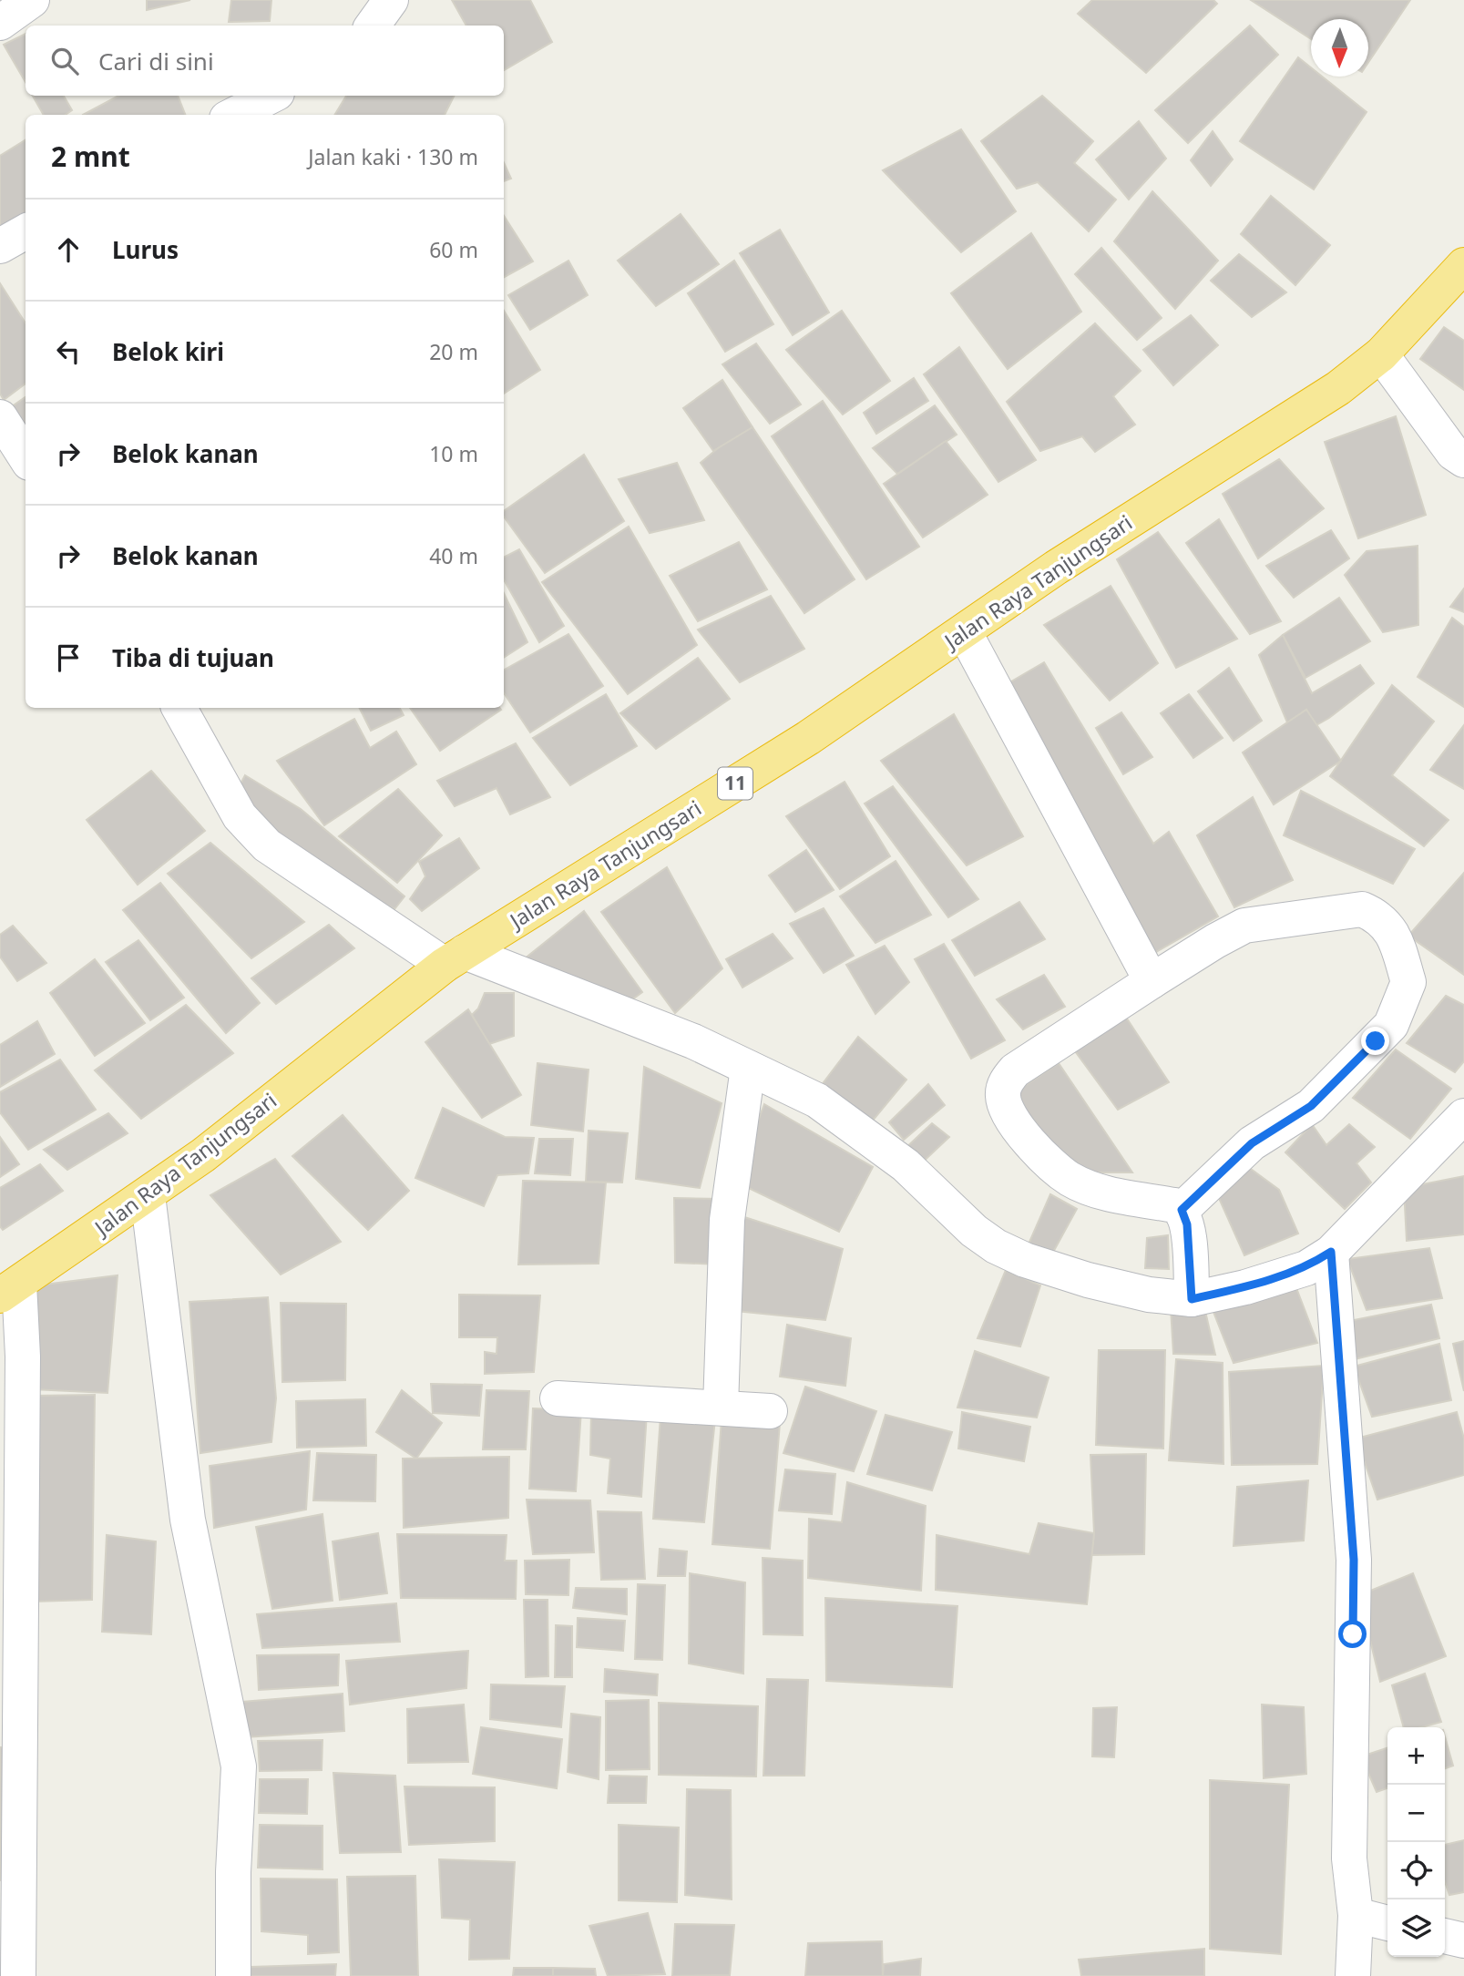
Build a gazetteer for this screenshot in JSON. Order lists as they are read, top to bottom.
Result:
{
  "streets": {
    "highway": ["Jalan Raya Tanjungsari", "11"]
  },
  "north": "bottom",
  "page": {
    "search": "Cari di sini",
    "heading": ["2 mnt", "Jalan kaki · 130 m"],
    "list": [
      ["Lurus", "60 m"],
      ["Belok kiri", "20 m"],
      ["Belok kanan", "10 m"],
      ["Belok kanan", "40 m"],
      "Tiba di tujuan"
    ],
    "map_buttons": ["+", "−"]
  }
}
